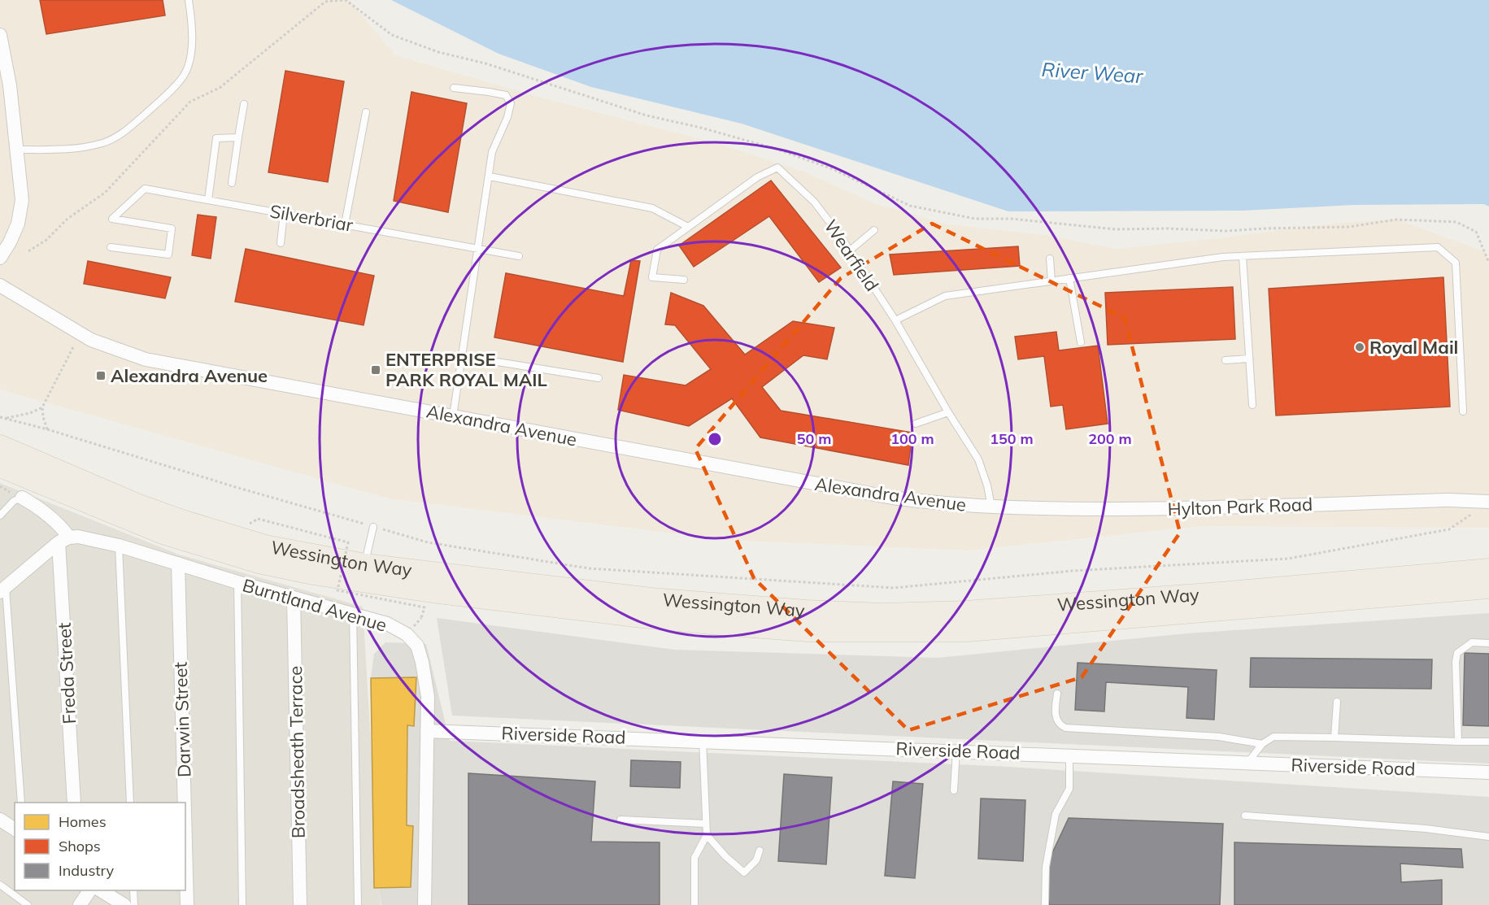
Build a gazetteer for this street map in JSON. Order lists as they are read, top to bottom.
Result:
{
  "streets": {
    "main road": ["Wessington Way"],
    "street": [
      "Alexandra Avenue",
      "Hylton Park Road",
      "Burntland Avenue",
      "Freda Street",
      "Darwin Street",
      "Riverside Road",
      "Broadsheath Terrace"
    ],
    "lane": ["Silverbriar", "Wearfield"]
  },
  "crossings": [
    ["Wearfield", "Alexandra Avenue"],
    ["Wearfield", "Hylton Park Road"],
    ["Alexandra Avenue", "Hylton Park Road"],
    ["Burntland Avenue", "Freda Street"],
    ["Burntland Avenue", "Darwin Street"],
    ["Burntland Avenue", "Riverside Road"],
    ["Burntland Avenue", "Broadsheath Terrace"]
  ],
  "water": ["River Wear"],
  "places": {
    "other": ["Royal Mail"],
    "transit": ["ENTERPRISE PARK ROYAL MAIL", "Alexandra Avenue"]
  },
  "legend": ["Homes", "Shops", "Industry"],
  "rings": [
    "50 m",
    "100 m",
    "150 m",
    "200 m"
  ]
}
